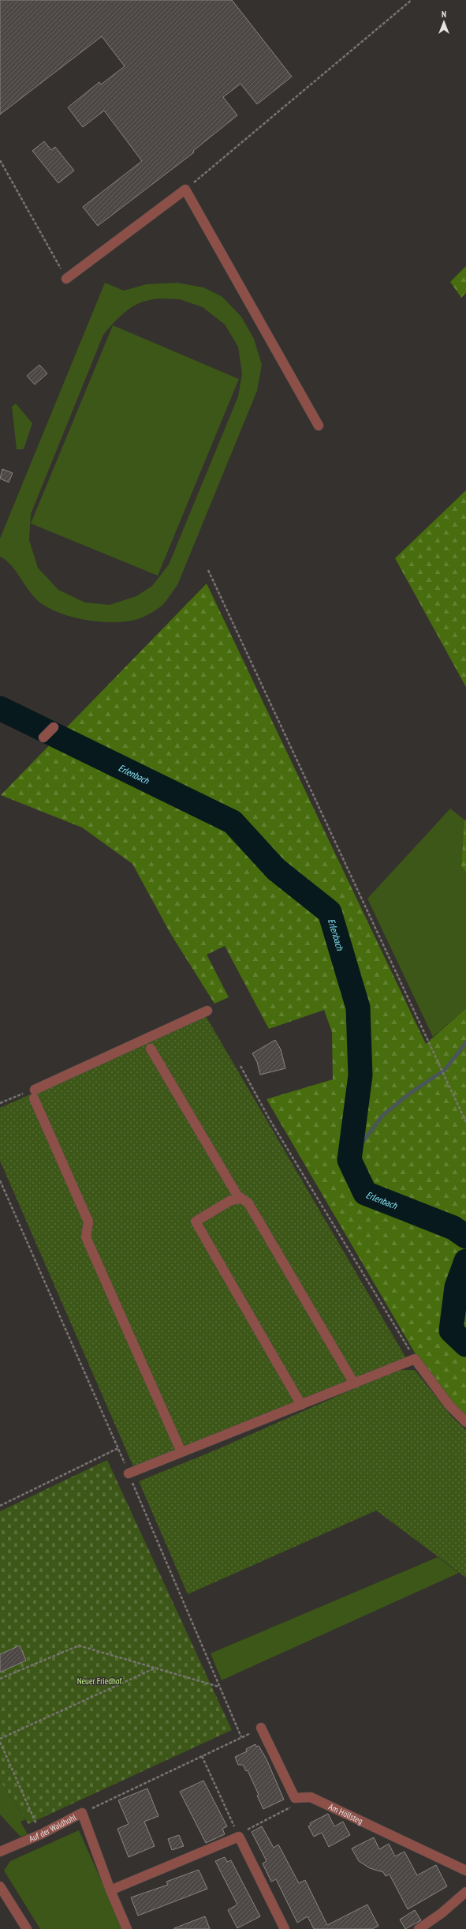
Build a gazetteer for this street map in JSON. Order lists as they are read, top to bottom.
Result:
{
  "streets": {
    "street": ["Am Höllsteg", "Auf der Waldhohl"]
  },
  "water": ["Erlenbach"],
  "parks": ["Neuer Friedhof"],
  "north": "top"
}
